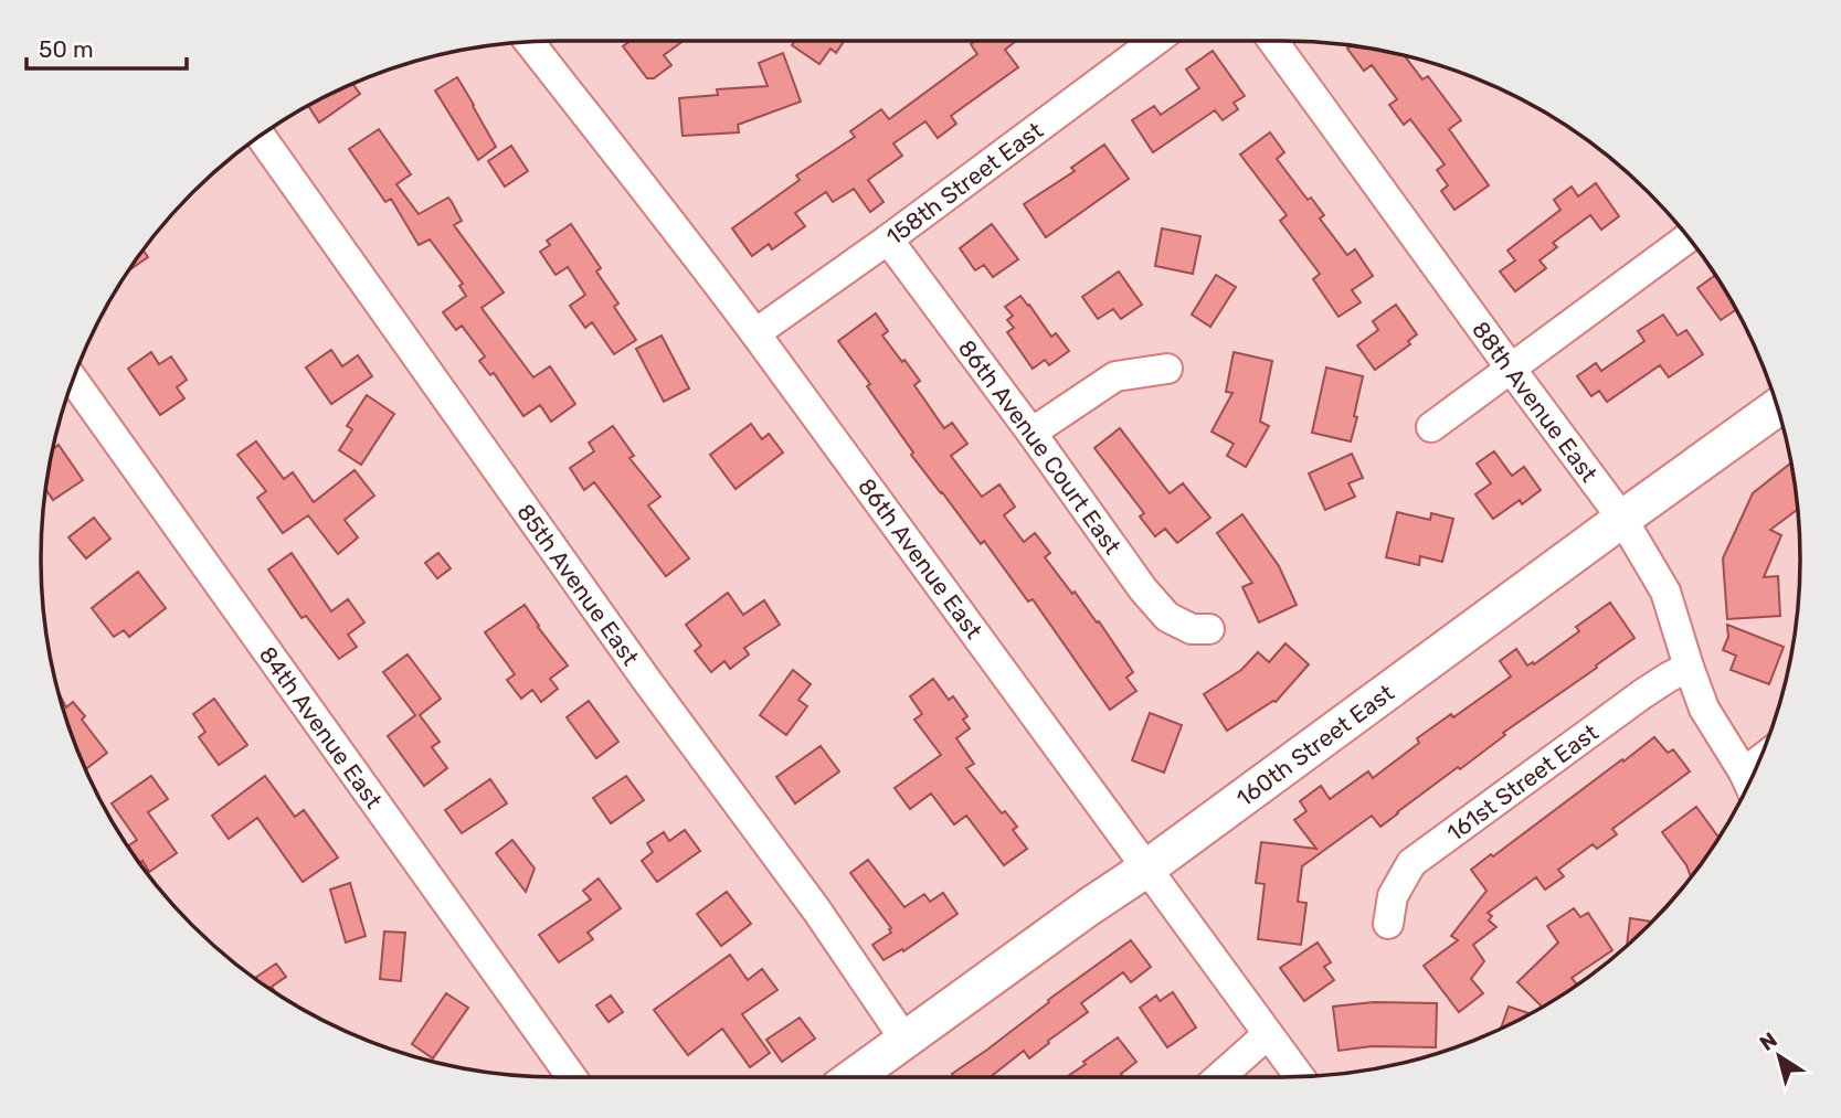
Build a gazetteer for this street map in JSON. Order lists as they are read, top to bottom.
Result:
{
  "streets": {
    "main road": ["160th Street East"],
    "street": [
      "158th Street East",
      "88th Avenue East",
      "86th Avenue Court East",
      "86th Avenue East",
      "85th Avenue East",
      "84th Avenue East",
      "161st Street East"
    ]
  },
  "crossings": [
    ["158th Street East", "86th Avenue Court East"],
    ["158th Street East", "86th Avenue East"],
    ["88th Avenue East", "160th Street East"],
    ["88th Avenue East", "161st Street East"],
    ["86th Avenue East", "160th Street East"],
    ["85th Avenue East", "160th Street East"]
  ],
  "scale_bar": "50 m",
  "north": "top left"
}
